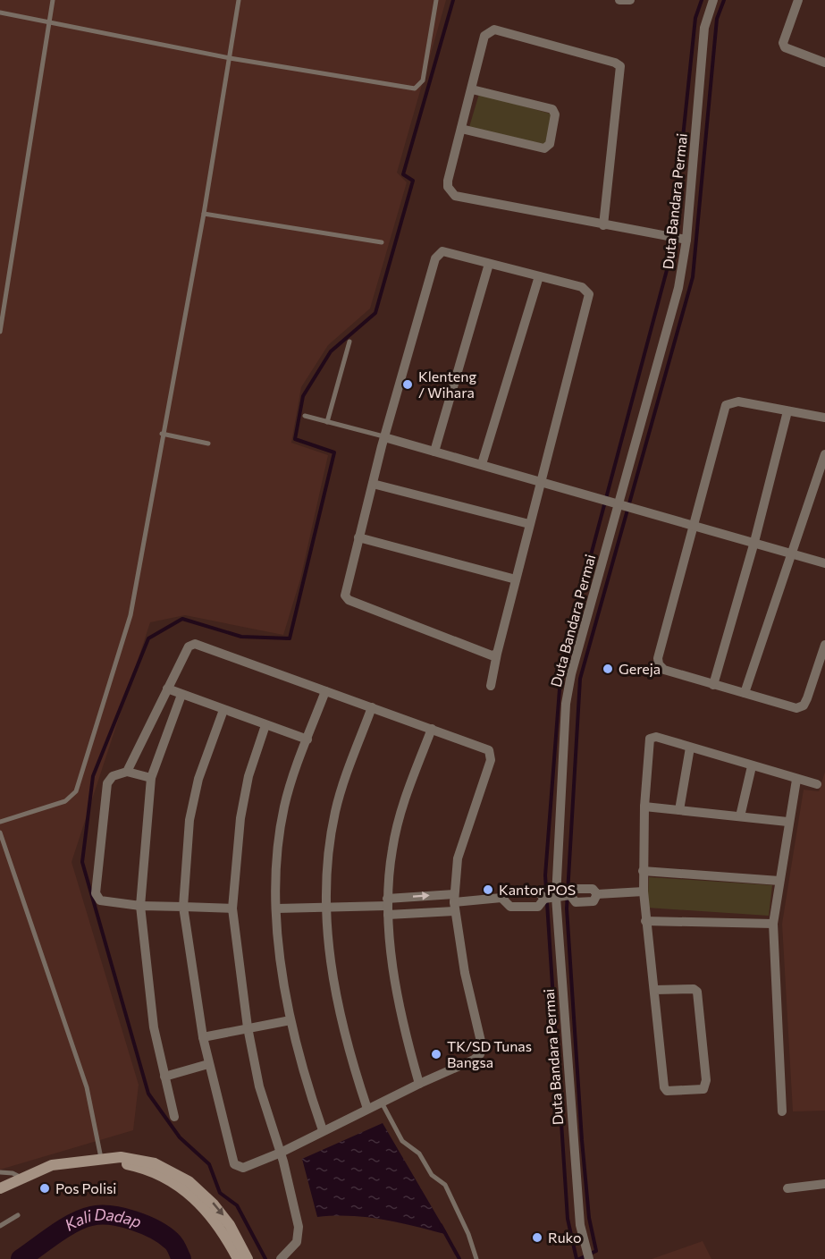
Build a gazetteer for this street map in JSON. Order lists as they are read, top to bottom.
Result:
{
  "streets": {
    "street": ["Duta Bandara Permai"]
  },
  "water": ["Kali Dadap"],
  "places": [
    "Klenteng / Wihara",
    "Gereja",
    "Kantor POS",
    "TK/SD Tunas Bangsa",
    "Pos Polisi",
    "Ruko"
  ]
}
